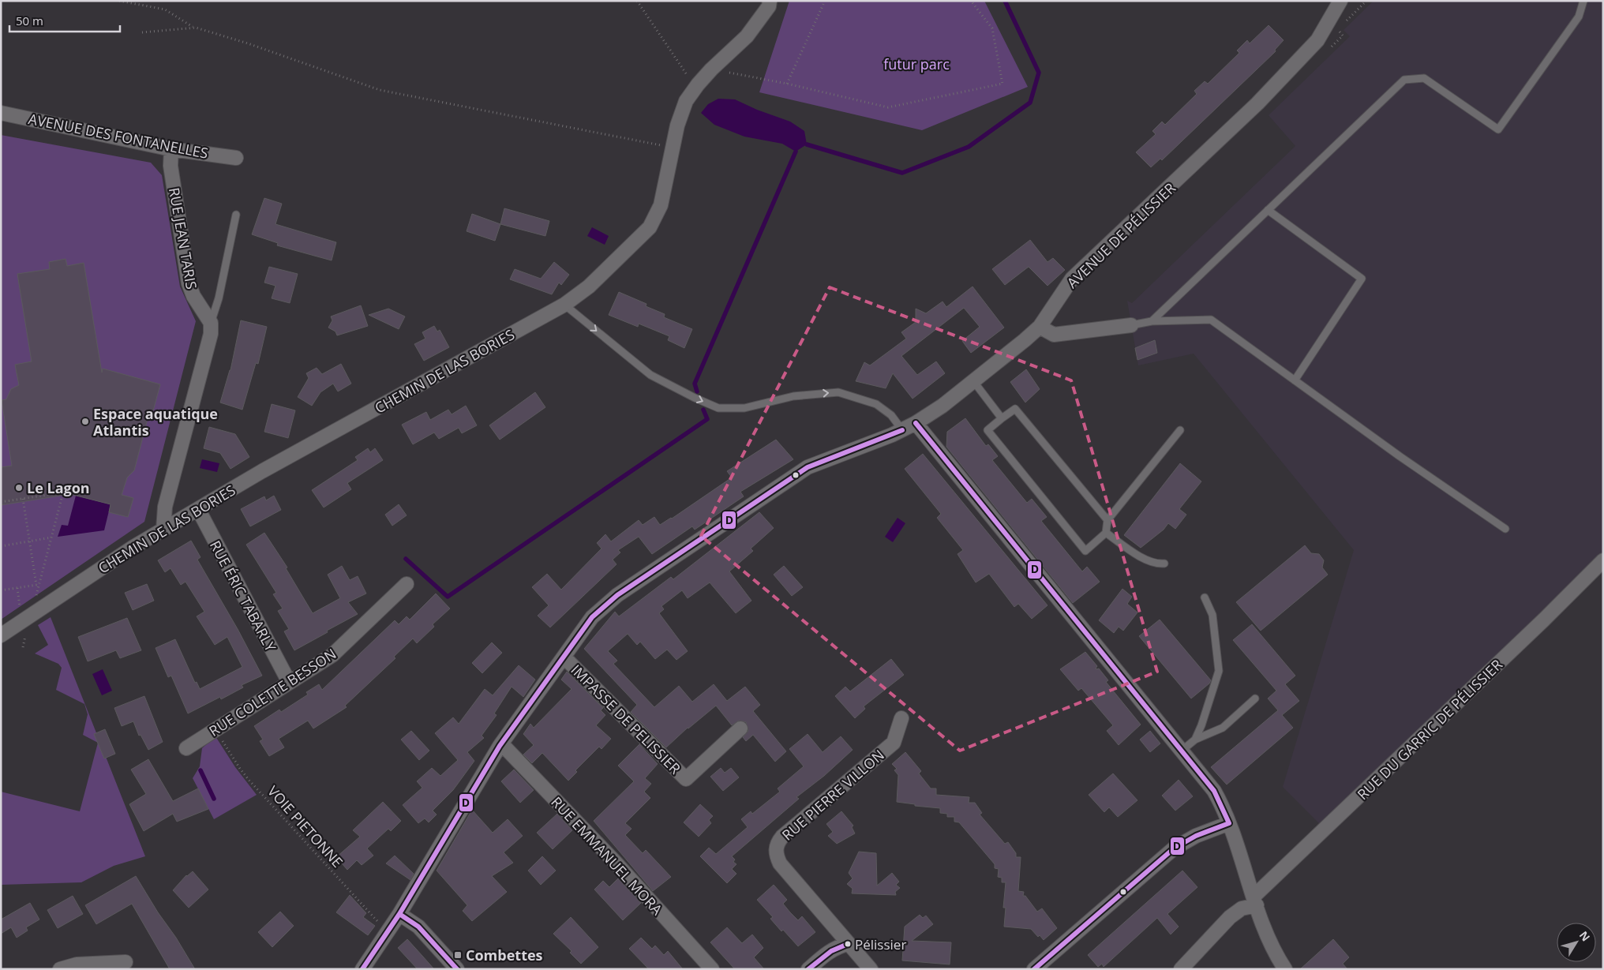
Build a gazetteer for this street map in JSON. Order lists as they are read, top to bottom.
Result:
{
  "streets": {
    "street": [
      "AVENUE DES FONTANELLES",
      "AVENUE DE PÉLISSIER",
      "RUE JEAN TARIS",
      "CHEMIN DE LAS BORIES",
      "RUE ÉRIC TABARLY",
      "RUE COLETTE BESSON",
      "IMPASSE DE PELISSIER",
      "RUE DU GARRIC DE PÉLISSIER",
      "RUE PIERRE VILLON",
      "RUE EMMANUEL MORA"
    ],
    "path": ["VOIE PIETONNE"]
  },
  "crossings": [
    ["AVENUE DES FONTANELLES", "RUE JEAN TARIS"],
    ["AVENUE DE PÉLISSIER", "IMPASSE DE PELISSIER"],
    ["AVENUE DE PÉLISSIER", "VOIE PIETONNE"],
    ["AVENUE DE PÉLISSIER", "RUE EMMANUEL MORA"],
    ["CHEMIN DE LAS BORIES", "RUE ÉRIC TABARLY"],
    ["RUE ÉRIC TABARLY", "RUE COLETTE BESSON"],
    ["RUE COLETTE BESSON", "VOIE PIETONNE"]
  ],
  "parks": ["futur parc"],
  "places": {
    "other": ["Espace aquatique Atlantis", "Le Lagon", "Pélissier"],
    "transit": ["Combettes"]
  },
  "lines": ["transit line D"],
  "scale_bar": "50 m",
  "north": "top right"
}
